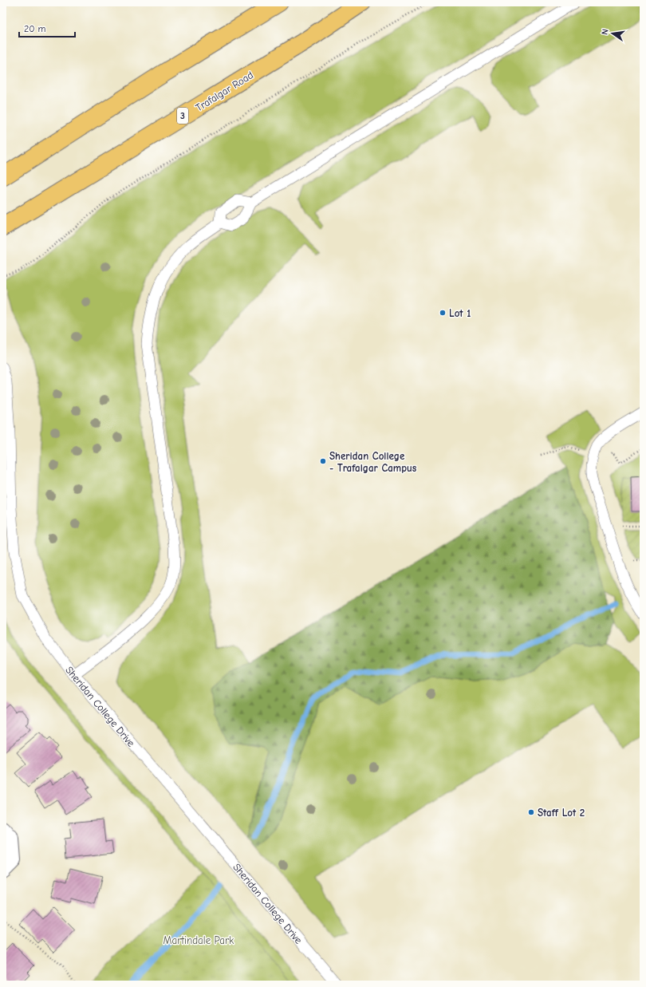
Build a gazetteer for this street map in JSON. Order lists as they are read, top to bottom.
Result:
{
  "streets": {
    "main road": ["Trafalgar Road", "3"],
    "lane": ["Sheridan College Drive"]
  },
  "parks": ["Martindale Park"],
  "places": ["Lot 1", "Sheridan College - Trafalgar Campus", "Staff Lot 2"],
  "scale_bar": "20 m",
  "north": "left"
}
